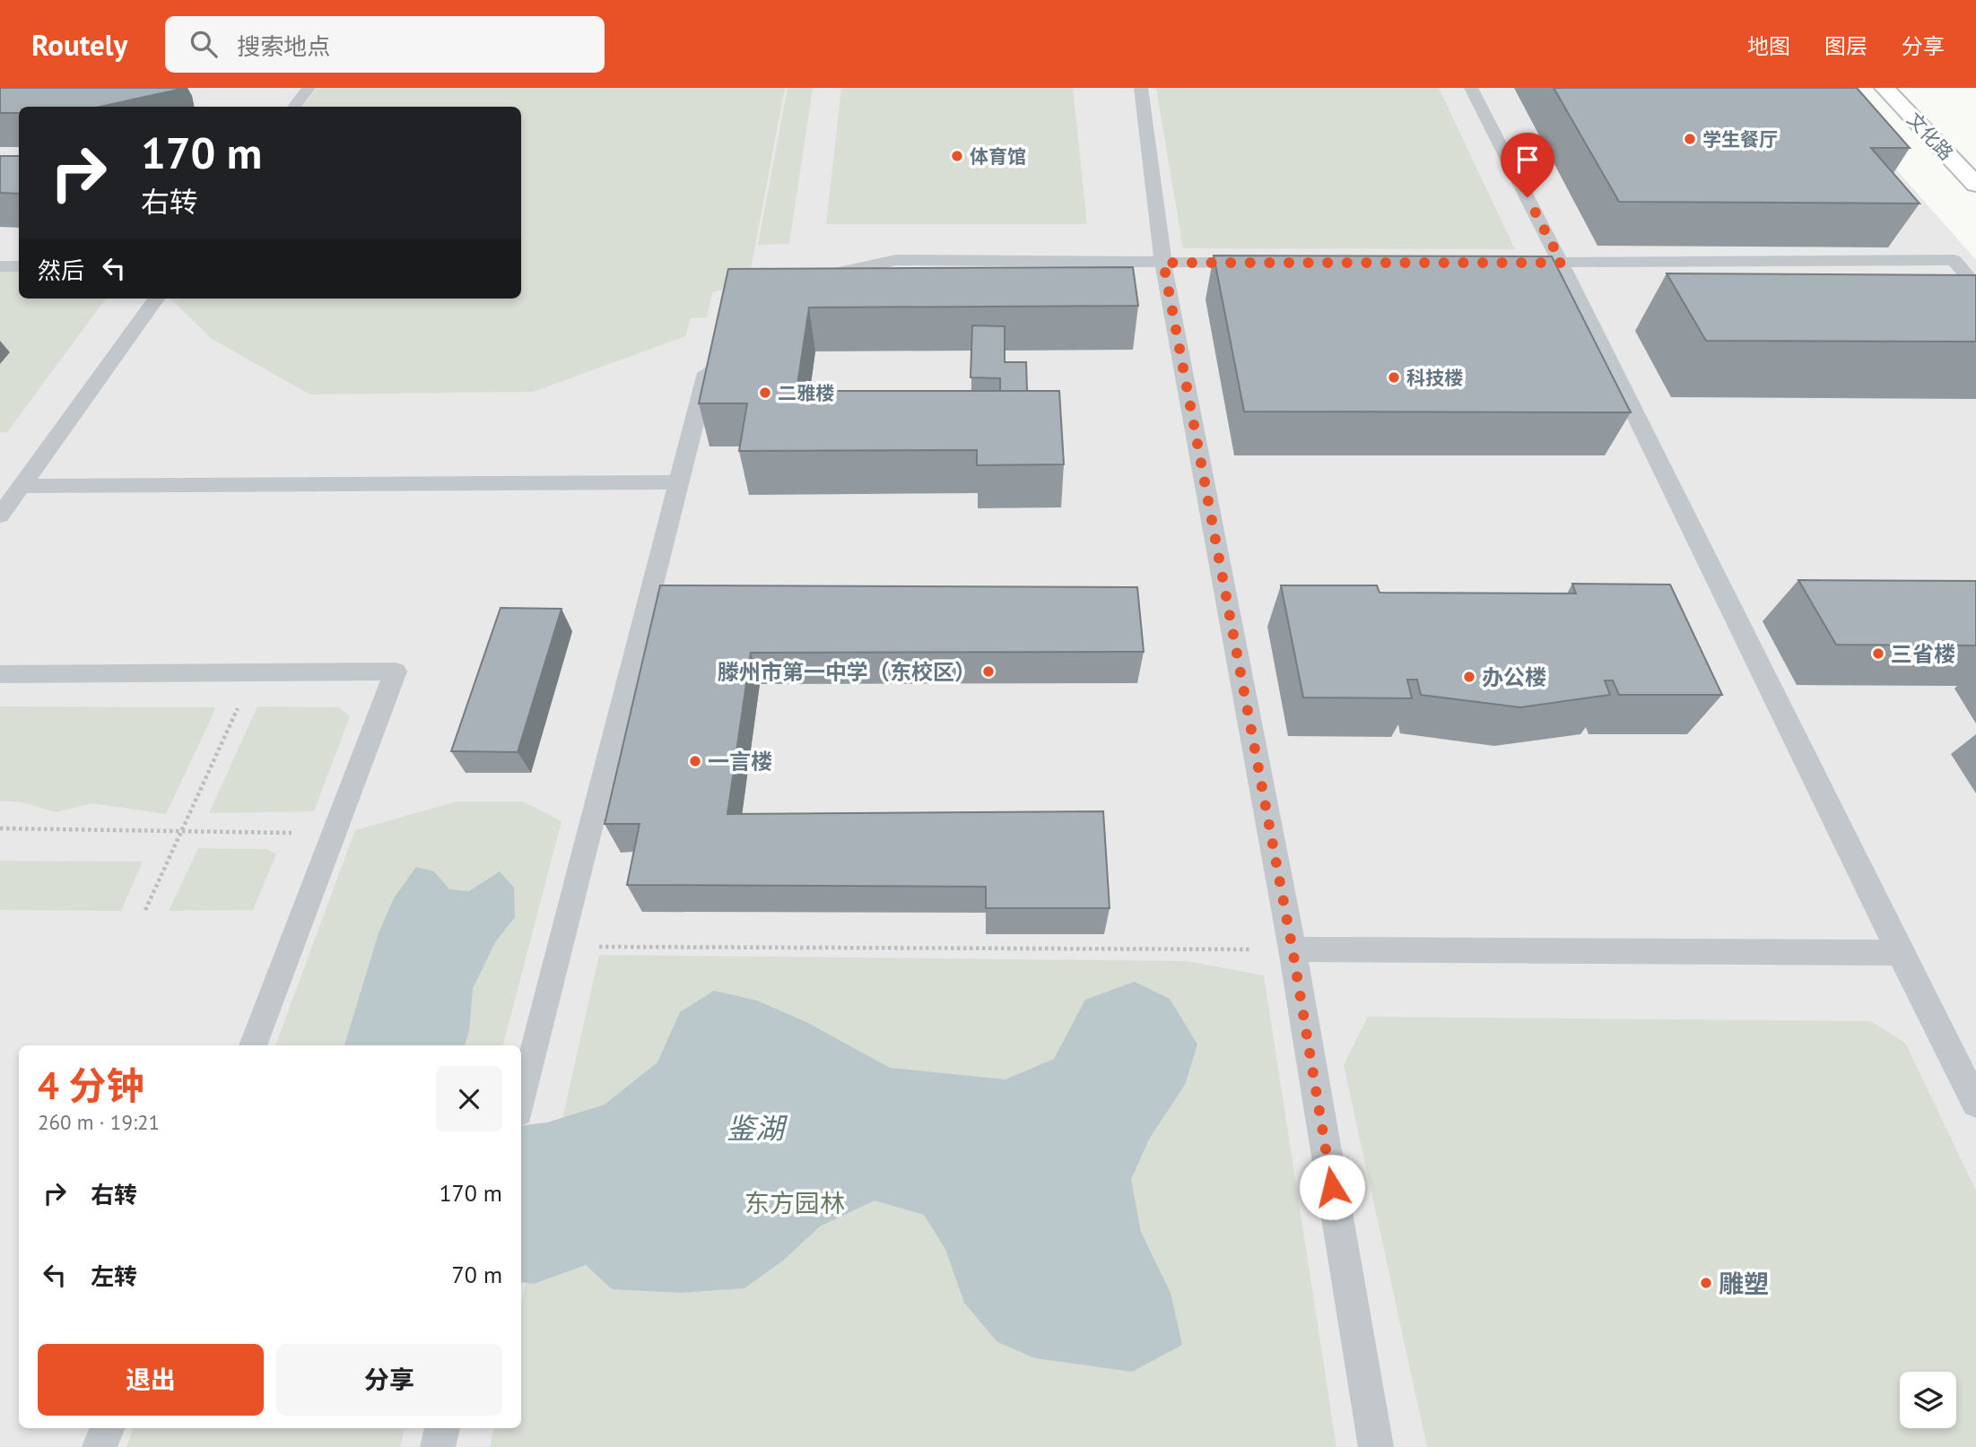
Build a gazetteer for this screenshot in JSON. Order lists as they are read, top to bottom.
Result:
{
  "streets": {
    "street": ["文化路"]
  },
  "water": ["鉴湖"],
  "parks": ["东方园林"],
  "places": [
    "学生餐厅",
    "体育馆",
    "科技楼",
    "二雅楼",
    "三省楼",
    "滕州市第一中学（东校区）",
    "办公楼",
    "一言楼",
    "雕塑"
  ],
  "page": {
    "header": "Routely",
    "search": "搜索地点",
    "nav": ["地图", "图层", "分享"],
    "turn": ["170 m", "右转"],
    "then": "然后",
    "heading": ["4 分钟", "260 m · 19:21"],
    "list": [
      {
        "name": "右转",
        "value": "170 m"
      },
      {
        "name": "左转",
        "value": "70 m"
      }
    ],
    "buttons": ["退出", "分享"]
  }
}
